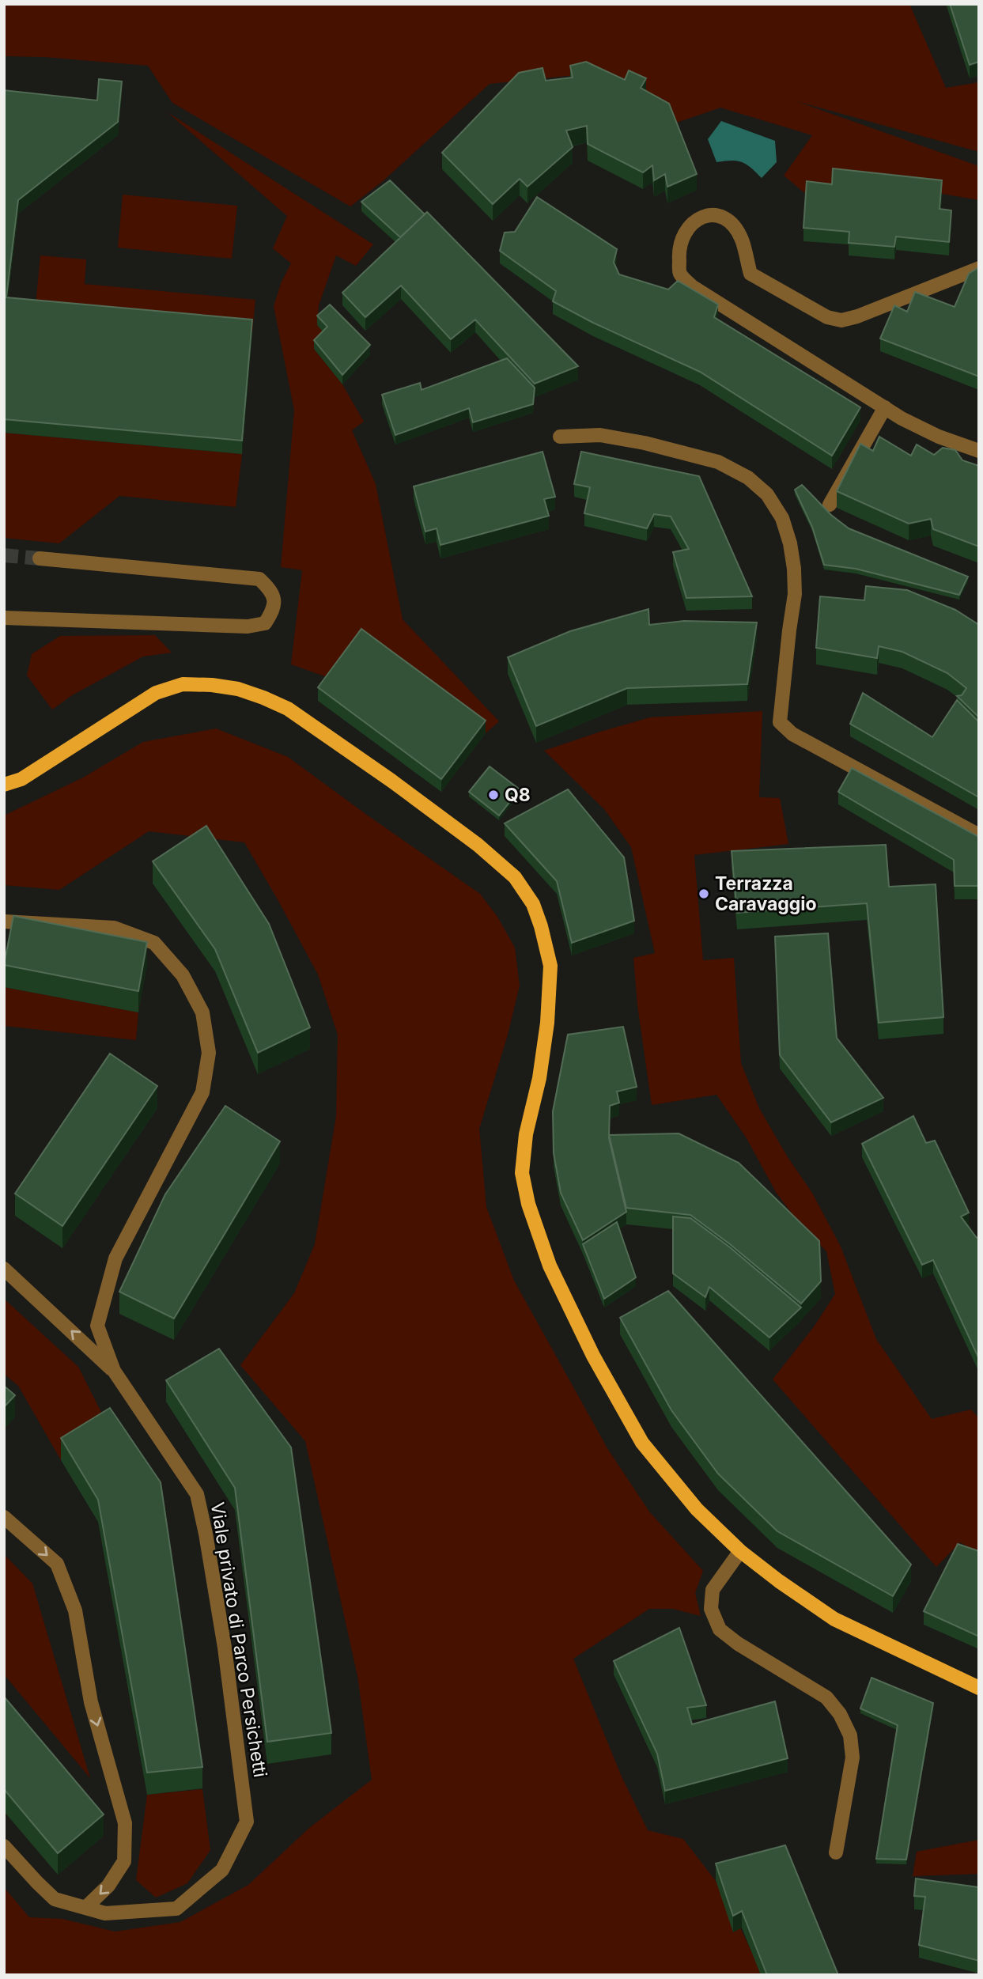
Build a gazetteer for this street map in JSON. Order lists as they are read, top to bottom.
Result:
{
  "streets": {
    "street": ["Viale privato di Parco Persichetti"]
  },
  "places": ["Q8", "Terrazza Caravaggio"]
}
